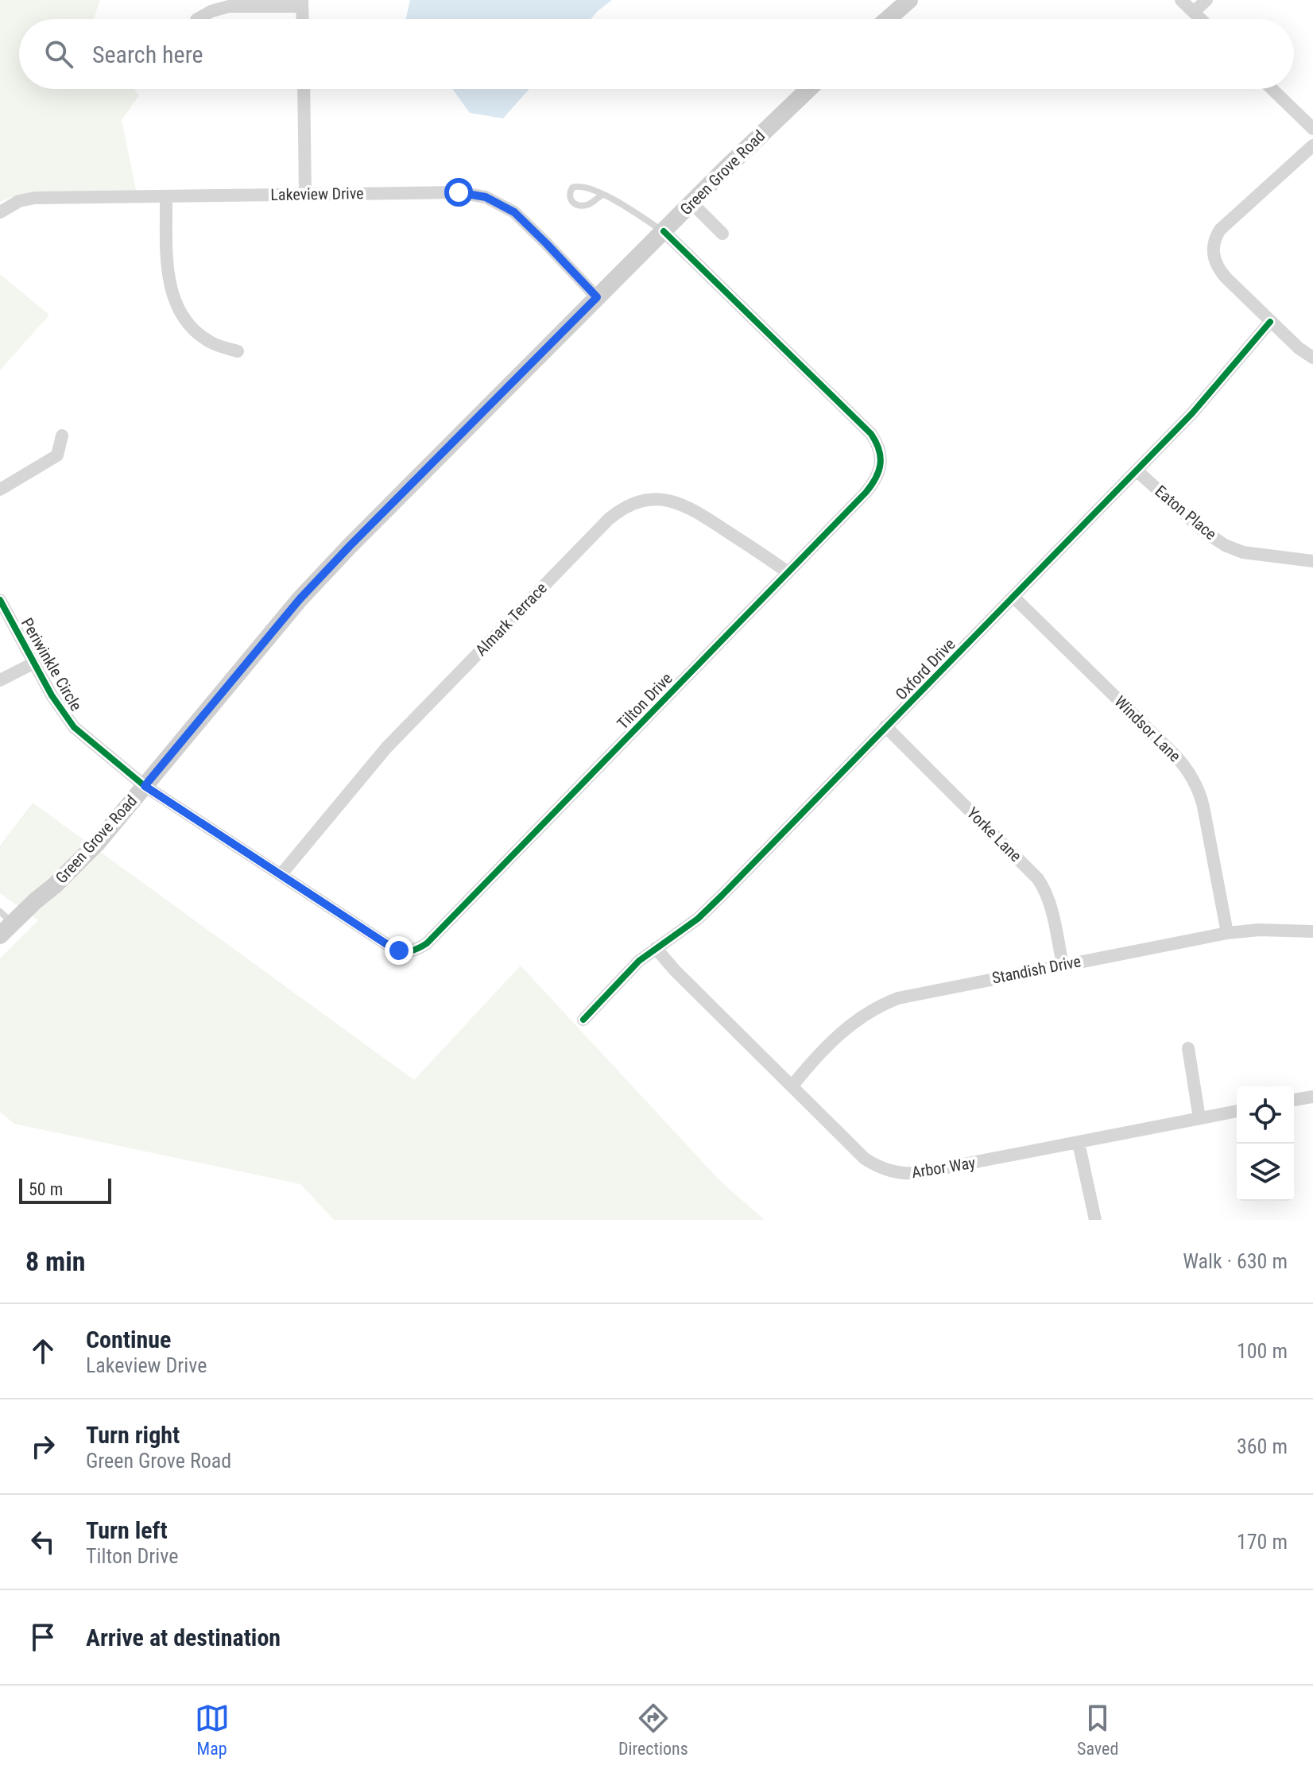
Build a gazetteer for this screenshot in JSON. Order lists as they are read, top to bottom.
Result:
{
  "streets": {
    "street": [
      "Green Grove Road",
      "Lakeview Drive",
      "Eaton Place",
      "Almark Terrace",
      "Periwinkle Circle",
      "Oxford Drive",
      "Tilton Drive",
      "Windsor Lane",
      "Yorke Lane",
      "Standish Drive",
      "Arbor Way"
    ]
  },
  "crossings": [
    ["Green Grove Road", "Lakeview Drive"],
    ["Green Grove Road", "Periwinkle Circle"],
    ["Green Grove Road", "Tilton Drive"],
    ["Eaton Place", "Oxford Drive"],
    ["Almark Terrace", "Tilton Drive"],
    ["Periwinkle Circle", "Tilton Drive"],
    ["Oxford Drive", "Windsor Lane"],
    ["Oxford Drive", "Yorke Lane"],
    ["Oxford Drive", "Arbor Way"],
    ["Windsor Lane", "Standish Drive"],
    ["Yorke Lane", "Standish Drive"],
    ["Standish Drive", "Arbor Way"]
  ],
  "scale_bar": "50 m",
  "page": {
    "search": "Search here",
    "scale": "50 m",
    "heading": ["8 min", "Walk · 630 m"],
    "list": [
      ["Continue", "Lakeview Drive", "100 m"],
      ["Turn right", "Green Grove Road", "360 m"],
      ["Turn left", "Tilton Drive", "170 m"],
      "Arrive at destination"
    ],
    "nav": ["Map", "Directions", "Saved"]
  }
}
